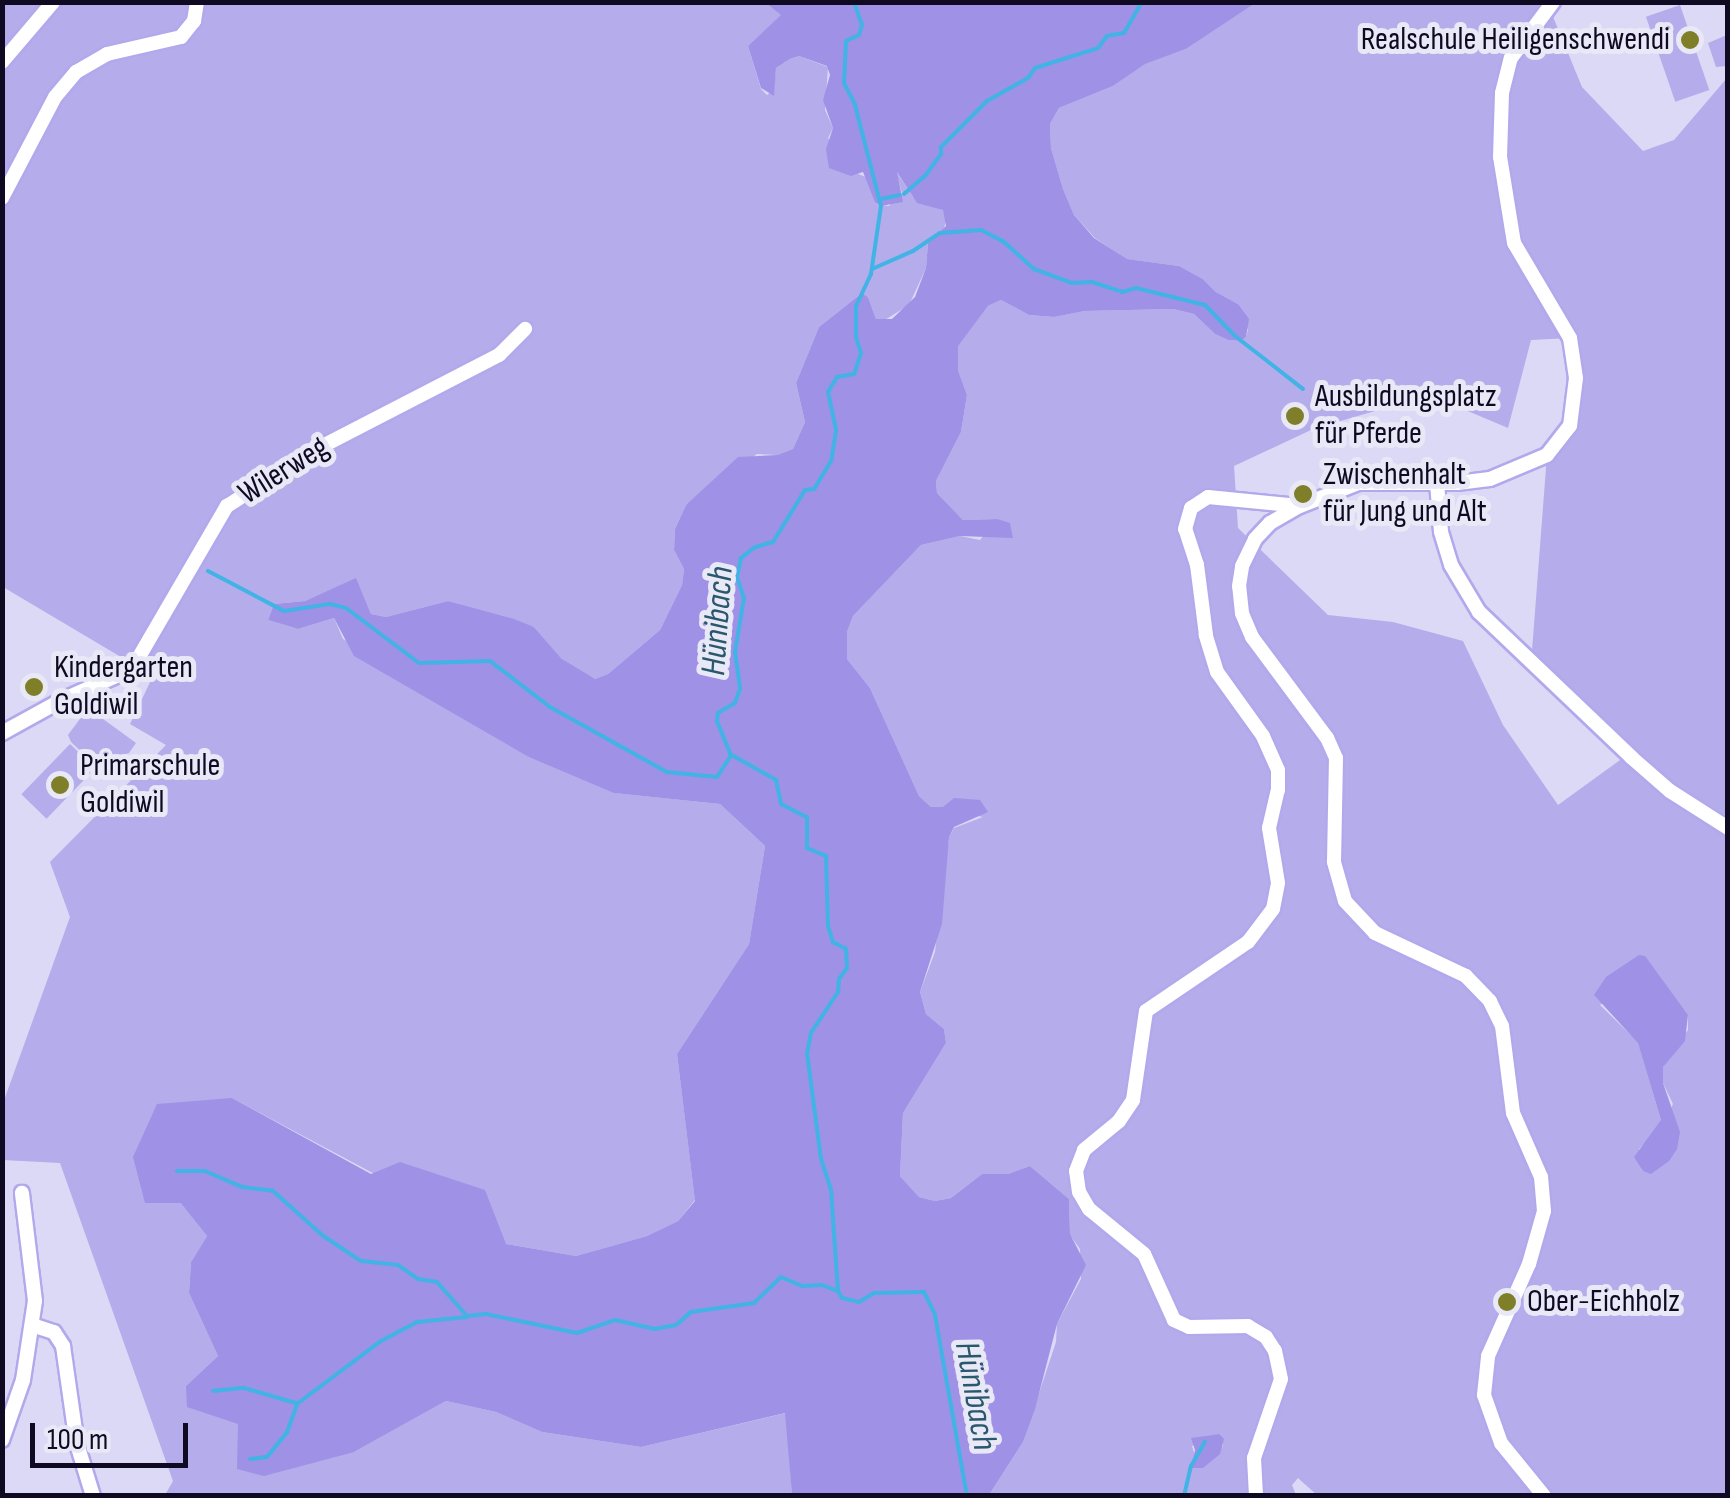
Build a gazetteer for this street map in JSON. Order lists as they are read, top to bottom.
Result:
{
  "streets": {
    "street": ["Wilerweg"]
  },
  "water": ["Hünibach"],
  "places": [
    "Realschule Heiligenschwendi",
    "Ausbildungsplatz für Pferde",
    "Zwischenhalt für Jung und Alt",
    "Kindergarten Goldiwil",
    "Primarschule Goldiwil",
    "Ober-Eichholz"
  ],
  "scale_bar": "100 m"
}
